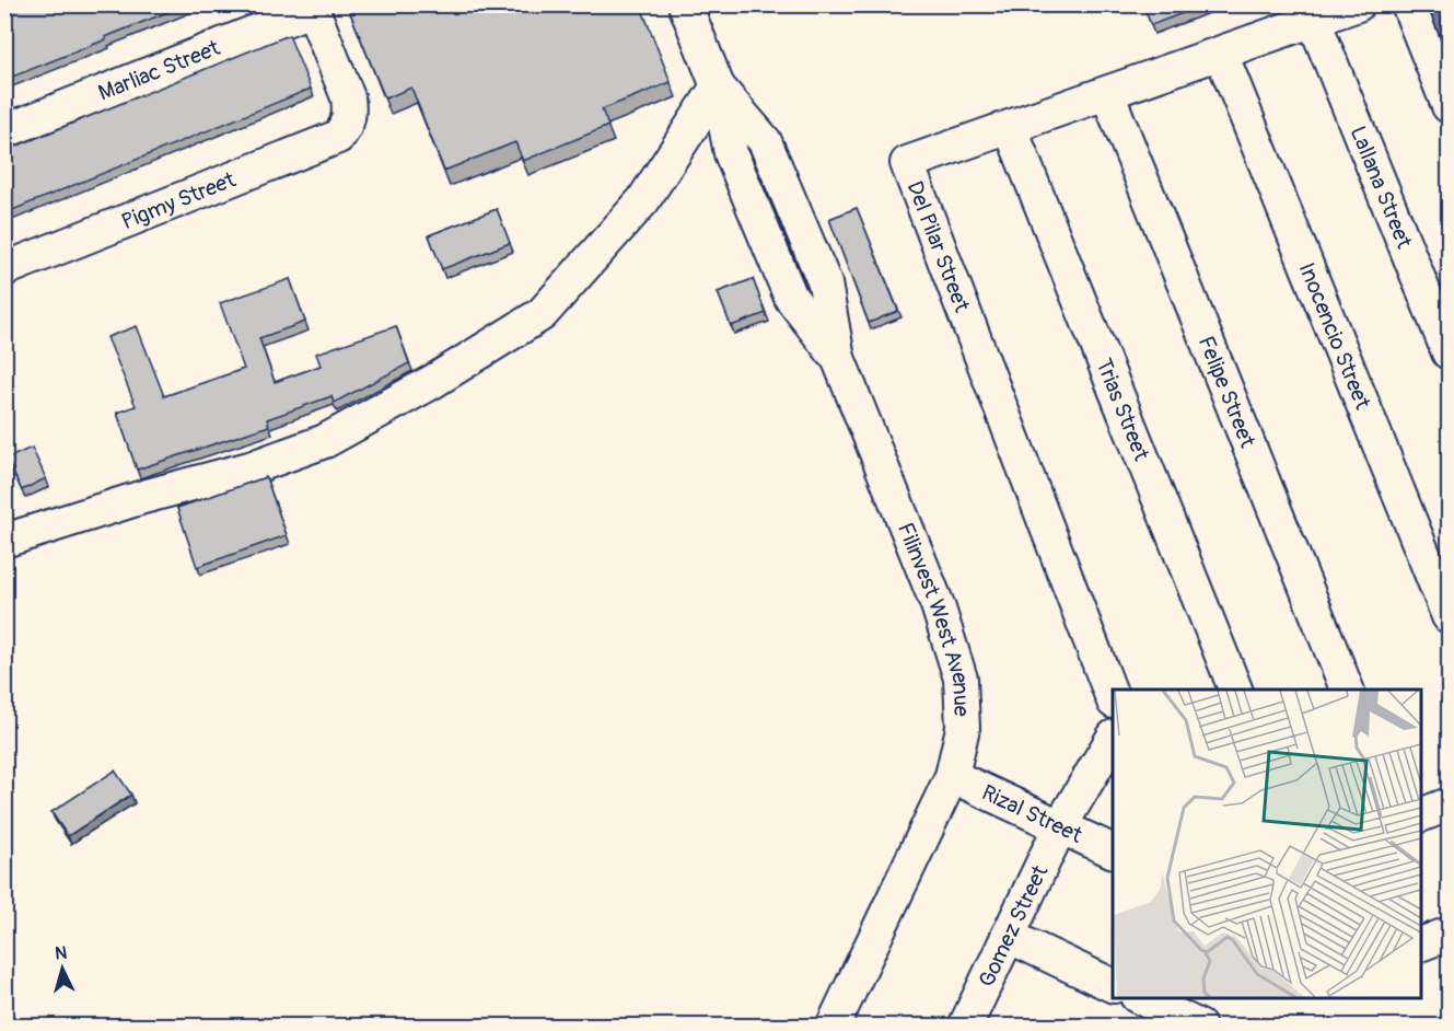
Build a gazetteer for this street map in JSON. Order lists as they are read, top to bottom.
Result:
{
  "streets": {
    "street": [
      "Marliac Street",
      "Lallana Street",
      "Pigmy Street",
      "Del Pilar Street",
      "Inocencio Street",
      "Felipe Street",
      "Trias Street",
      "Filinvest West Avenue",
      "Rizal Street",
      "Gomez Street"
    ]
  },
  "crossings": [
    ["Marliac Street", "Pigmy Street"],
    ["Lallana Street", "Del Pilar Street"],
    ["Del Pilar Street", "Inocencio Street"],
    ["Del Pilar Street", "Felipe Street"],
    ["Del Pilar Street", "Trias Street"],
    ["Filinvest West Avenue", "Rizal Street"],
    ["Rizal Street", "Gomez Street"]
  ],
  "north": "top"
}
